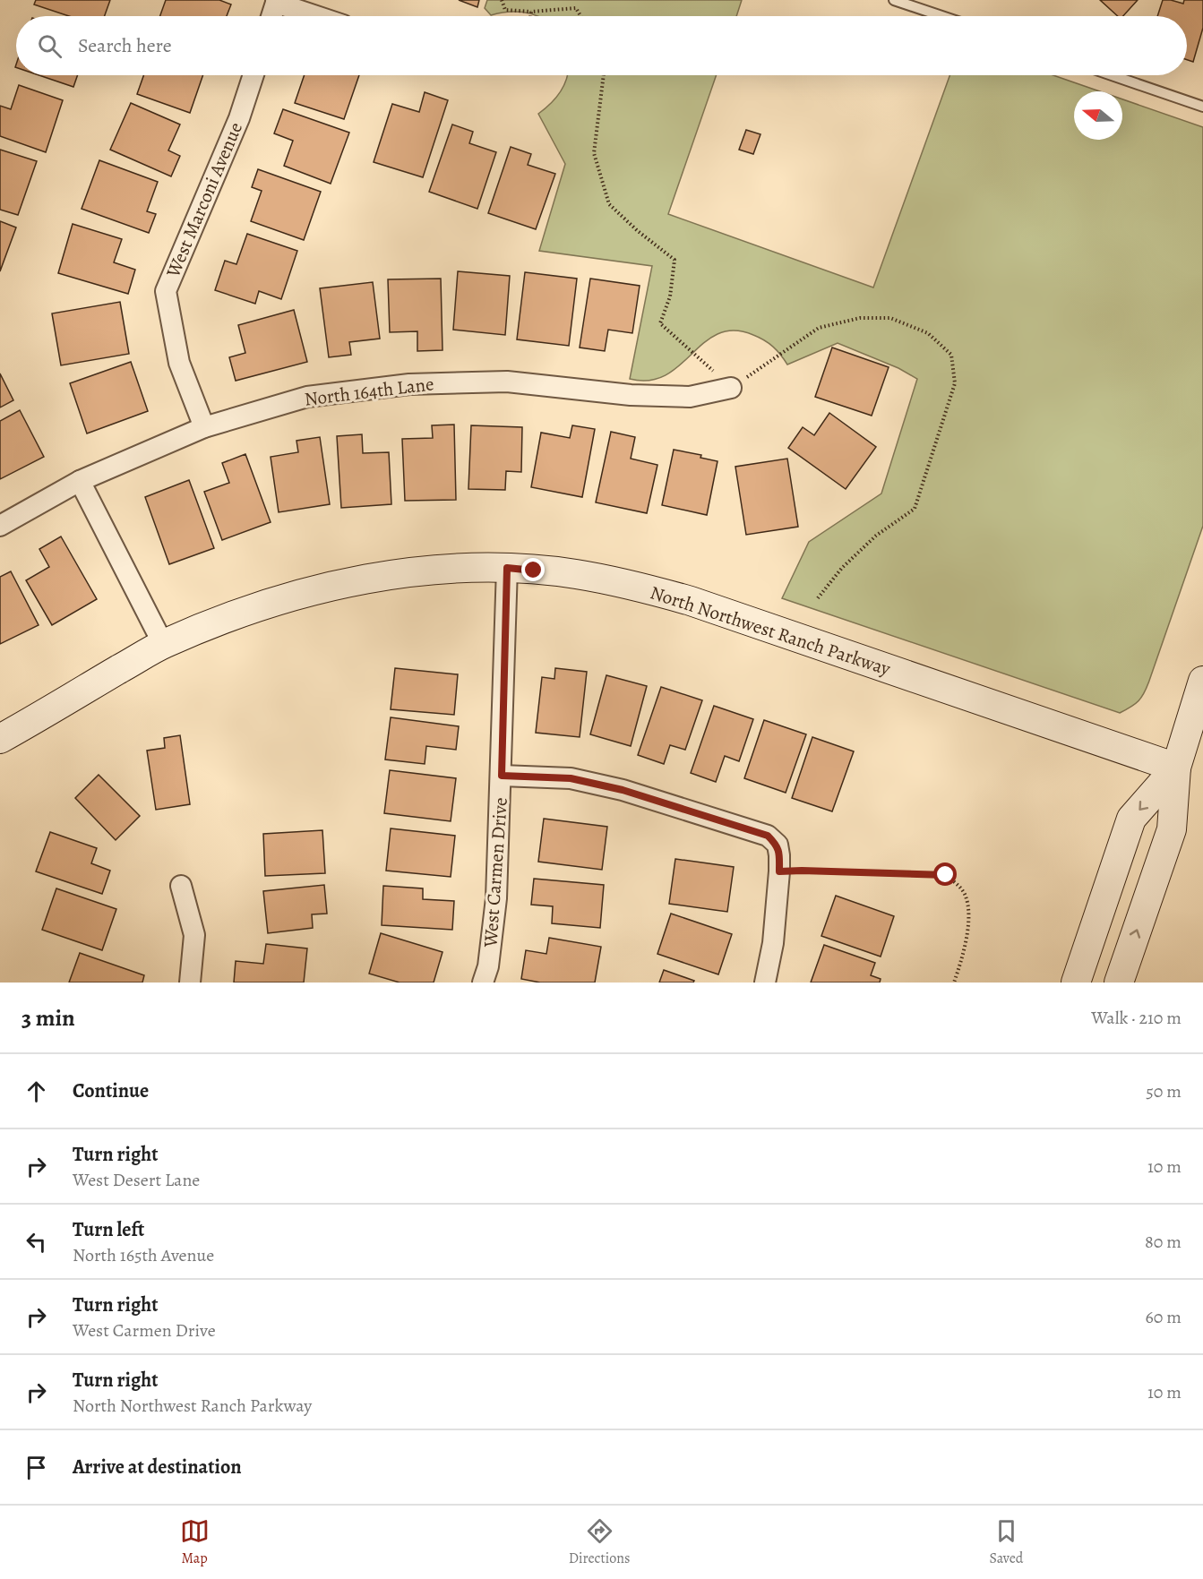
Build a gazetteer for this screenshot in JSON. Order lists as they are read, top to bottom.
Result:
{
  "streets": {
    "main road": ["North Northwest Ranch Parkway"],
    "street": ["West Marconi Avenue", "North 164th Lane", "West Carmen Drive"]
  },
  "crossings": [
    ["West Marconi Avenue", "North 164th Lane"],
    ["North Northwest Ranch Parkway", "West Carmen Drive"]
  ],
  "north": "left",
  "page": {
    "search": "Search here",
    "heading": ["3 min", "Walk · 210 m"],
    "list": [
      ["Continue", "50 m"],
      ["Turn right", "West Desert Lane", "10 m"],
      ["Turn left", "North 165th Avenue", "80 m"],
      ["Turn right", "West Carmen Drive", "60 m"],
      ["Turn right", "North Northwest Ranch Parkway", "10 m"],
      "Arrive at destination"
    ],
    "nav": ["Map", "Directions", "Saved"]
  }
}
